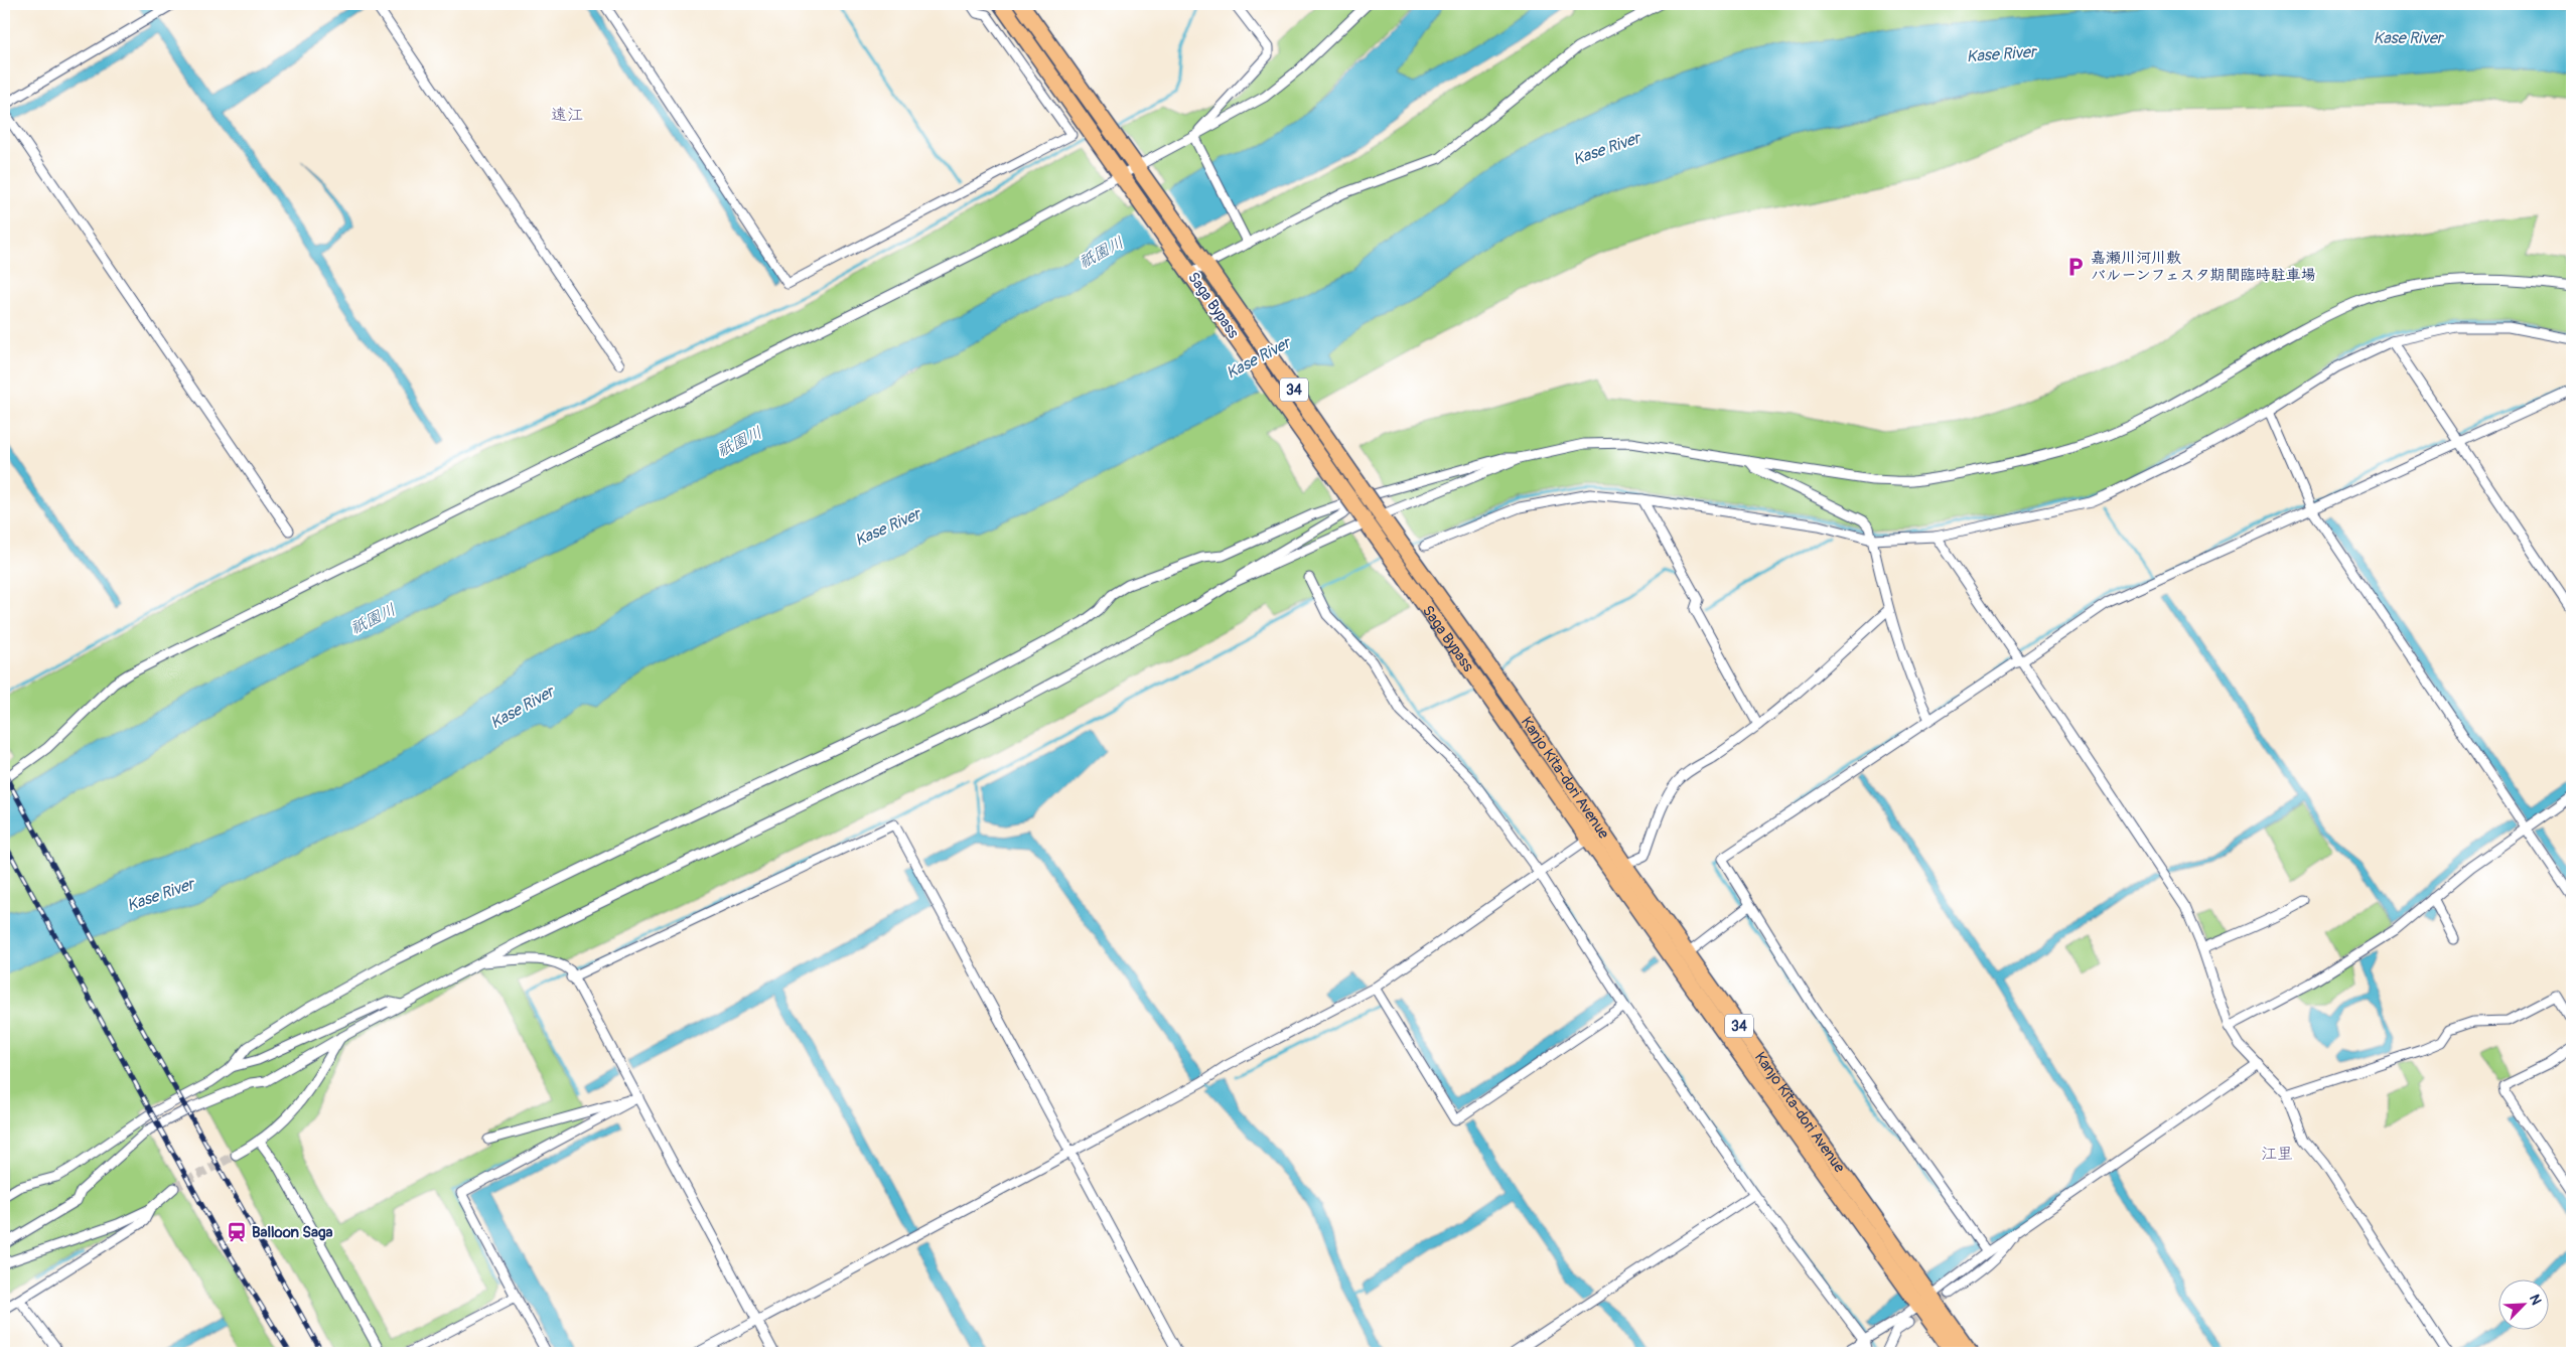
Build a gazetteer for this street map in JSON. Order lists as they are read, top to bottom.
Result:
{
  "streets": {
    "highway": ["Saga Bypass", "34", "Kanjo Kita-dori Avenue"]
  },
  "crossings": [
    ["Saga Bypass", "Kanjo Kita-dori Avenue"]
  ],
  "districts": ["遠江", "江里"],
  "water": ["Kase River", "祇園川"],
  "places": {
    "parking": ["嘉瀬川河川敷 バルーンフェスタ期間臨時駐車場"],
    "station": ["Balloon Saga"]
  },
  "north": "top right"
}
